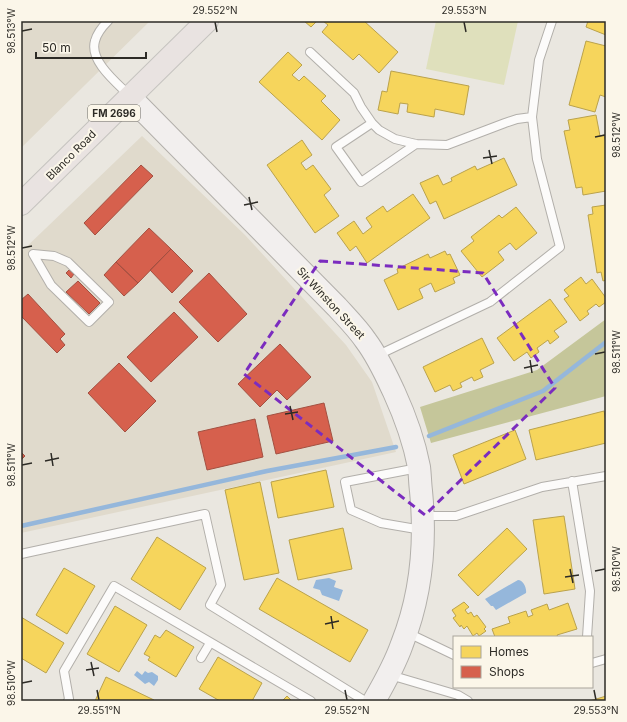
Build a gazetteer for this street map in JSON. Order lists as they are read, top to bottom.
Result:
{
  "streets": {
    "main road": ["FM 2696", "Blanco Road"],
    "street": ["Sir Winston Street"]
  },
  "crossings": [
    ["Blanco Road", "Sir Winston Street"]
  ],
  "legend": ["Homes", "Shops"],
  "scale_bar": "50 m",
  "coordinates": [
    "29.552°N",
    "29.553°N",
    "98.513°W",
    "98.512°W",
    "98.511°W",
    "98.510°W",
    "29.551°N"
  ]
}
